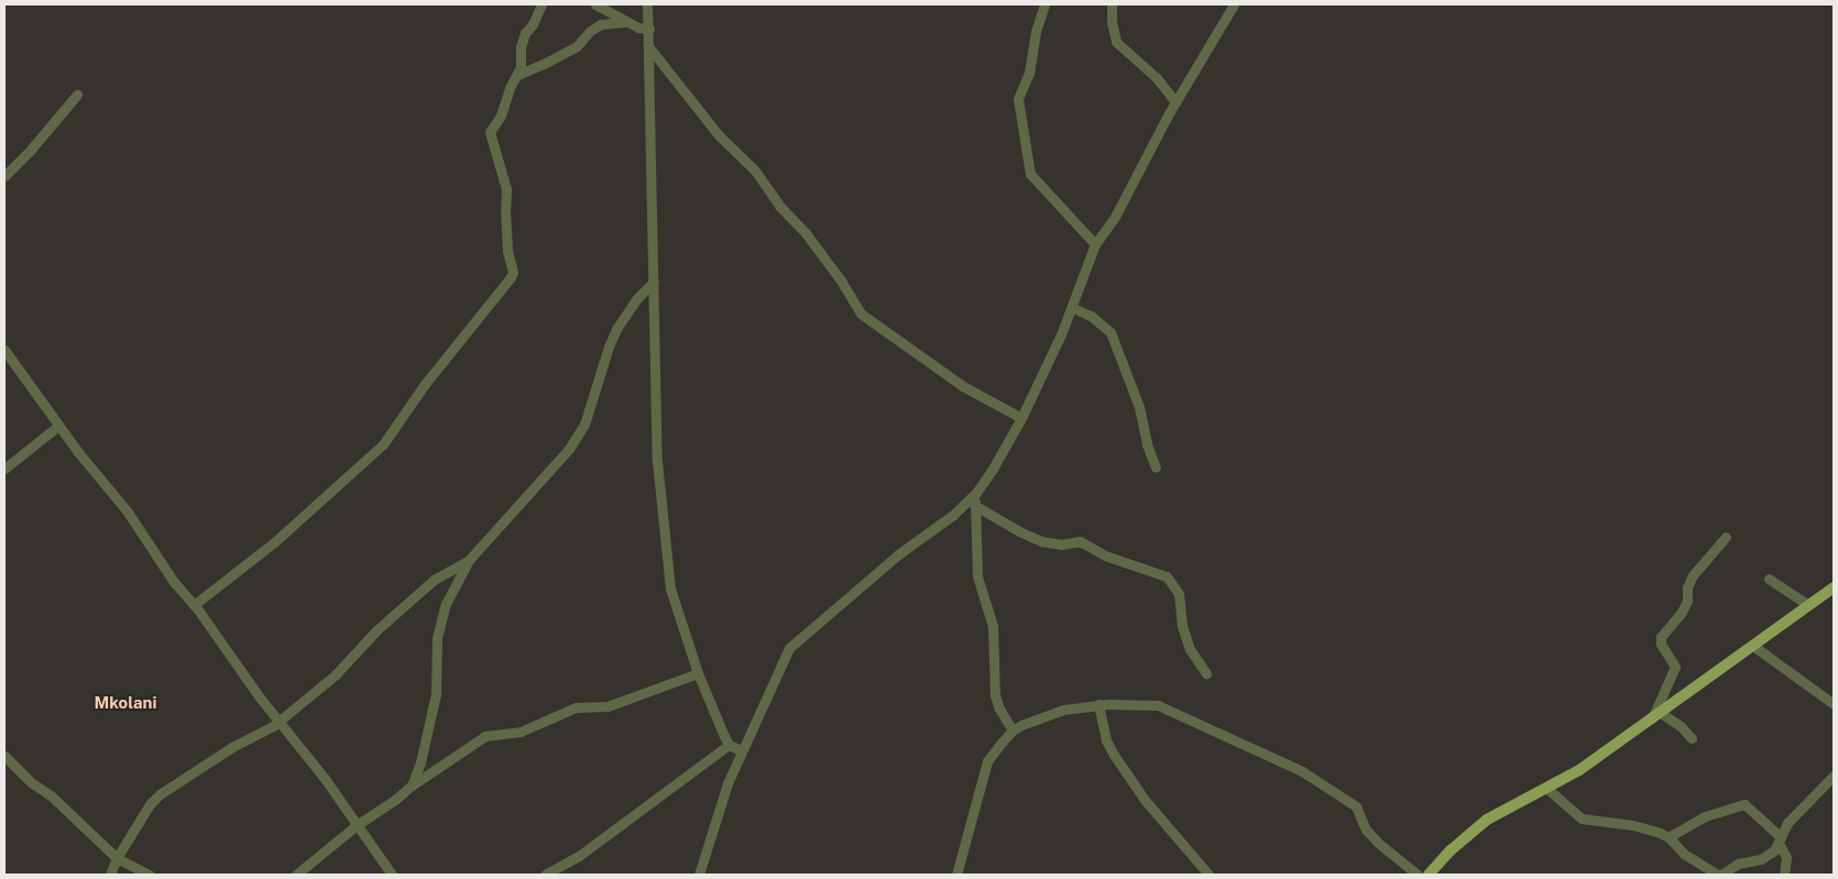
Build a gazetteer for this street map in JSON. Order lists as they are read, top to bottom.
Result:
{
  "districts": ["Mkolani"]
}
